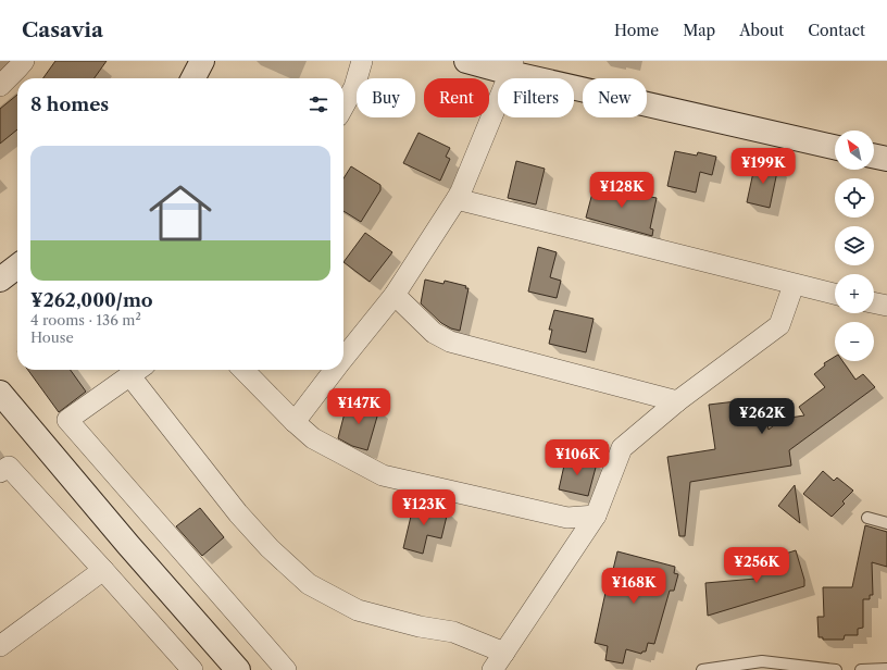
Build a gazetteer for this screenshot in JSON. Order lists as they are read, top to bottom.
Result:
{
  "north": "top left",
  "page": {
    "header": "Casavia",
    "nav": [
      "Home",
      "Map",
      "About",
      "Contact"
    ],
    "chip": [
      "Buy",
      "Rent",
      "Filters",
      "New"
    ],
    "heading": "8 homes",
    "map_buttons": ["+", "−"],
    "list": [
      {
        "name": "¥262,000/mo",
        "note": "4 rooms · 136 m² · House"
      }
    ],
    "price": [
      "¥199K",
      "¥128K",
      "¥147K",
      "¥262K",
      "¥106K",
      "¥123K",
      "¥256K",
      "¥168K"
    ]
  }
}
